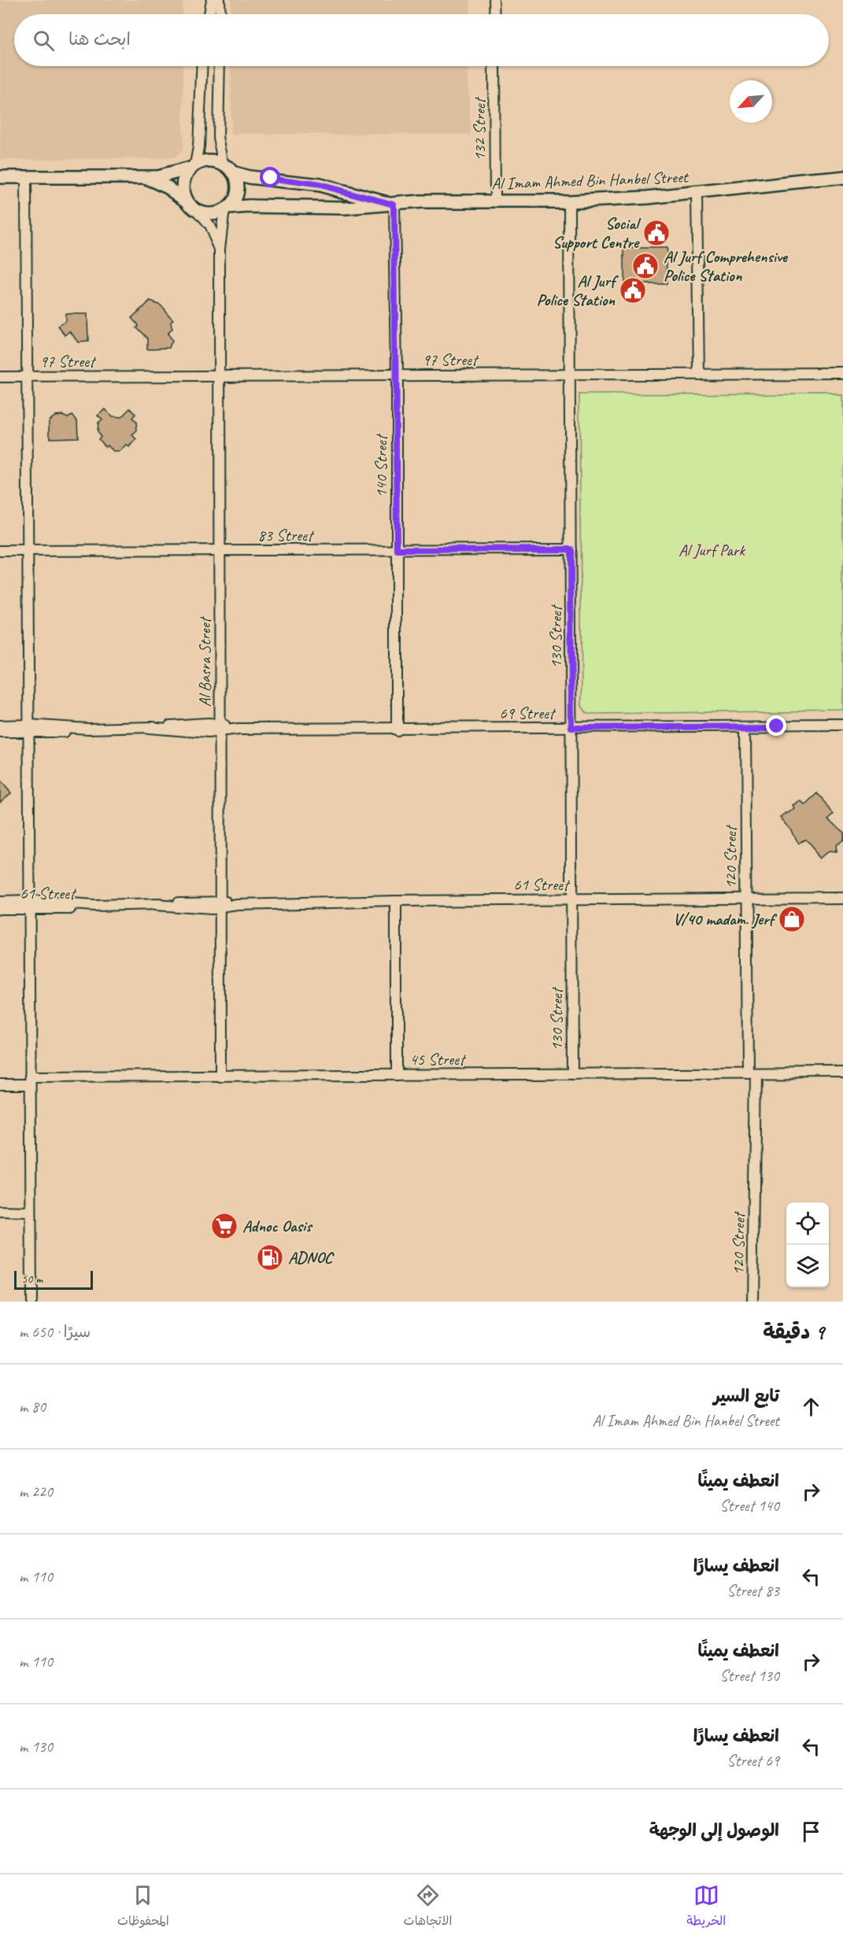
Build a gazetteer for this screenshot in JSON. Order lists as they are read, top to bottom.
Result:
{
  "streets": {
    "street": [
      "132 Street",
      "Al Imam Ahmed Bin Hanbel Street",
      "97 Street",
      "140 Street",
      "83 Street",
      "130 Street",
      "Al Basra Street",
      "69 Street",
      "120 Street",
      "61 Street",
      "45 Street"
    ]
  },
  "crossings": [
    ["132 Street", "Al Imam Ahmed Bin Hanbel Street"],
    ["Al Imam Ahmed Bin Hanbel Street", "140 Street"],
    ["Al Imam Ahmed Bin Hanbel Street", "130 Street"],
    ["Al Imam Ahmed Bin Hanbel Street", "Al Basra Street"],
    ["97 Street", "140 Street"],
    ["97 Street", "130 Street"],
    ["97 Street", "Al Basra Street"],
    ["140 Street", "83 Street"],
    ["140 Street", "69 Street"],
    ["83 Street", "130 Street"],
    ["83 Street", "Al Basra Street"],
    ["130 Street", "69 Street"],
    ["130 Street", "61 Street"],
    ["130 Street", "45 Street"],
    ["Al Basra Street", "69 Street"],
    ["Al Basra Street", "61 Street"],
    ["Al Basra Street", "45 Street"],
    ["69 Street", "120 Street"],
    ["120 Street", "61 Street"],
    ["120 Street", "45 Street"]
  ],
  "parks": ["Al Jurf Park"],
  "places": {
    "public building": ["Social Support Centre", "Al Jurf Comprehensive Police Station", "Al Jurf Police Station"],
    "shop": ["V/40 madam. Jerf"],
    "supermarket": ["Adnoc Oasis"],
    "fuel station": ["ADNOC"]
  },
  "scale_bar": "50 m",
  "north": "bottom left",
  "page": {
    "search": "ابحث هنا",
    "scale": "50 m",
    "heading": ["9 دقيقة", "سيرًا · 650 m"],
    "list": [
      ["تابع السير", "Al Imam Ahmed Bin Hanbel Street", "80 m"],
      ["انعطف يمينًا", "140 Street", "220 m"],
      ["انعطف يسارًا", "83 Street", "110 m"],
      ["انعطف يمينًا", "130 Street", "110 m"],
      ["انعطف يسارًا", "69 Street", "130 m"],
      "الوصول إلى الوجهة"
    ],
    "nav": ["الخريطة", "الاتجاهات", "المحفوظات"]
  }
}
